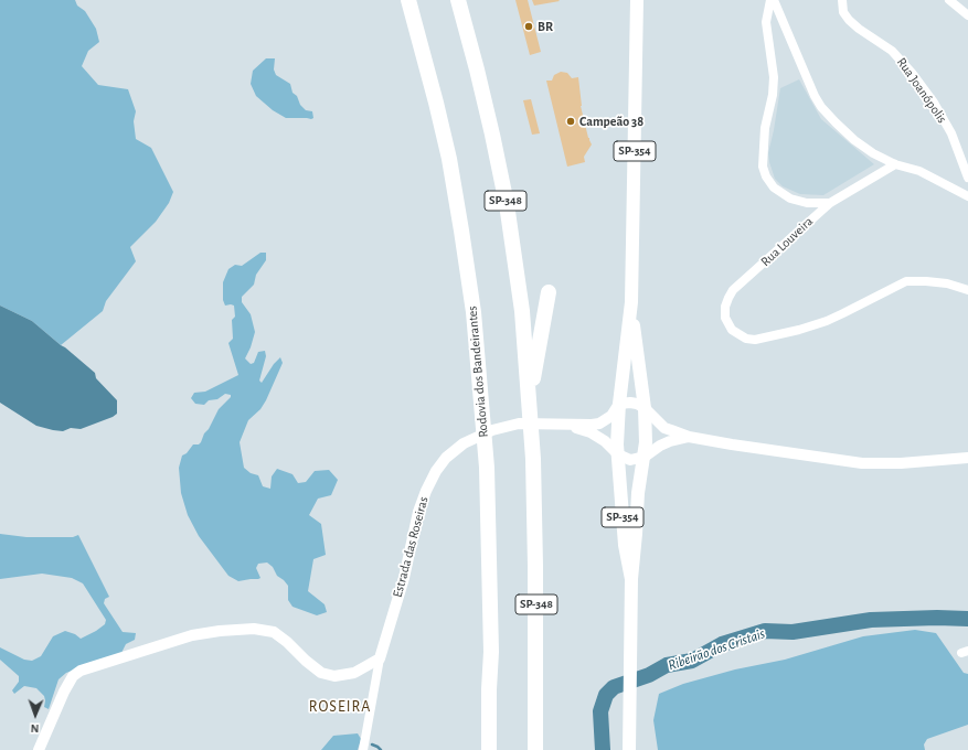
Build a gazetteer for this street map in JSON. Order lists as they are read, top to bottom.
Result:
{
  "streets": {
    "highway": ["SP-348", "Rodovia dos Bandeirantes"],
    "main road": ["SP-354"],
    "street": ["Rua Joanópolis", "Rua Louveira", "Estrada das Roseiras"]
  },
  "crossings": [
    ["SP-354", "Estrada das Roseiras"]
  ],
  "districts": ["ROSEIRA"],
  "water": ["Ribeirão dos Cristais"],
  "places": ["BR", "Campeão 38"],
  "north": "bottom"
}
